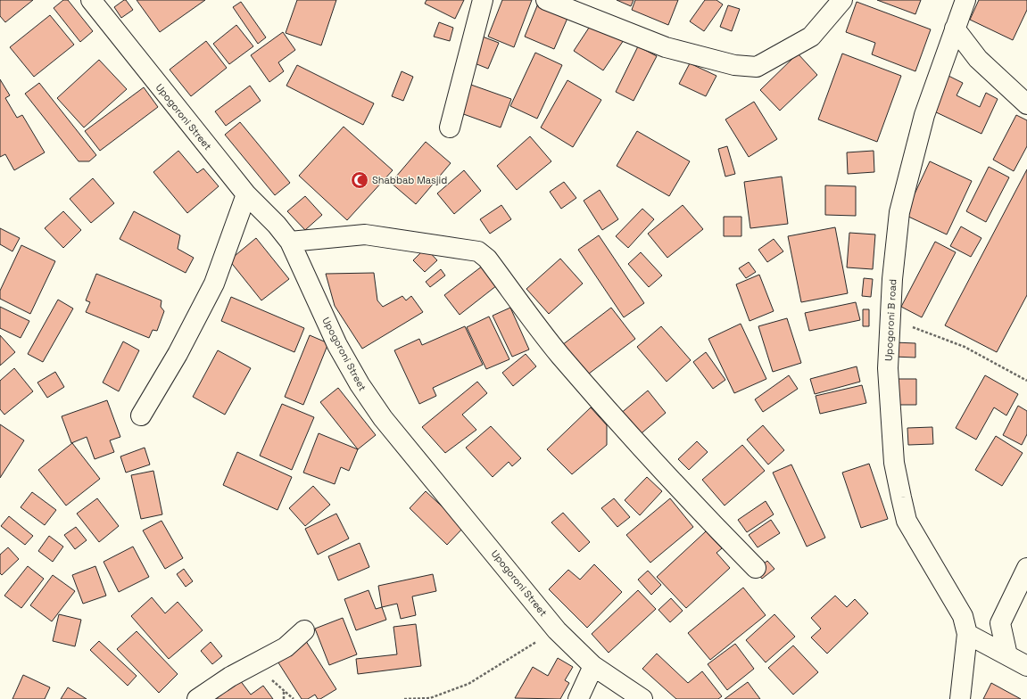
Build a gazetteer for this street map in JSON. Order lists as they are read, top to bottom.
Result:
{
  "streets": {
    "street": ["Upogoroni Street", "Upogoroni B road"]
  },
  "places": {
    "mosque": ["Shabbab Masjid"]
  }
}
